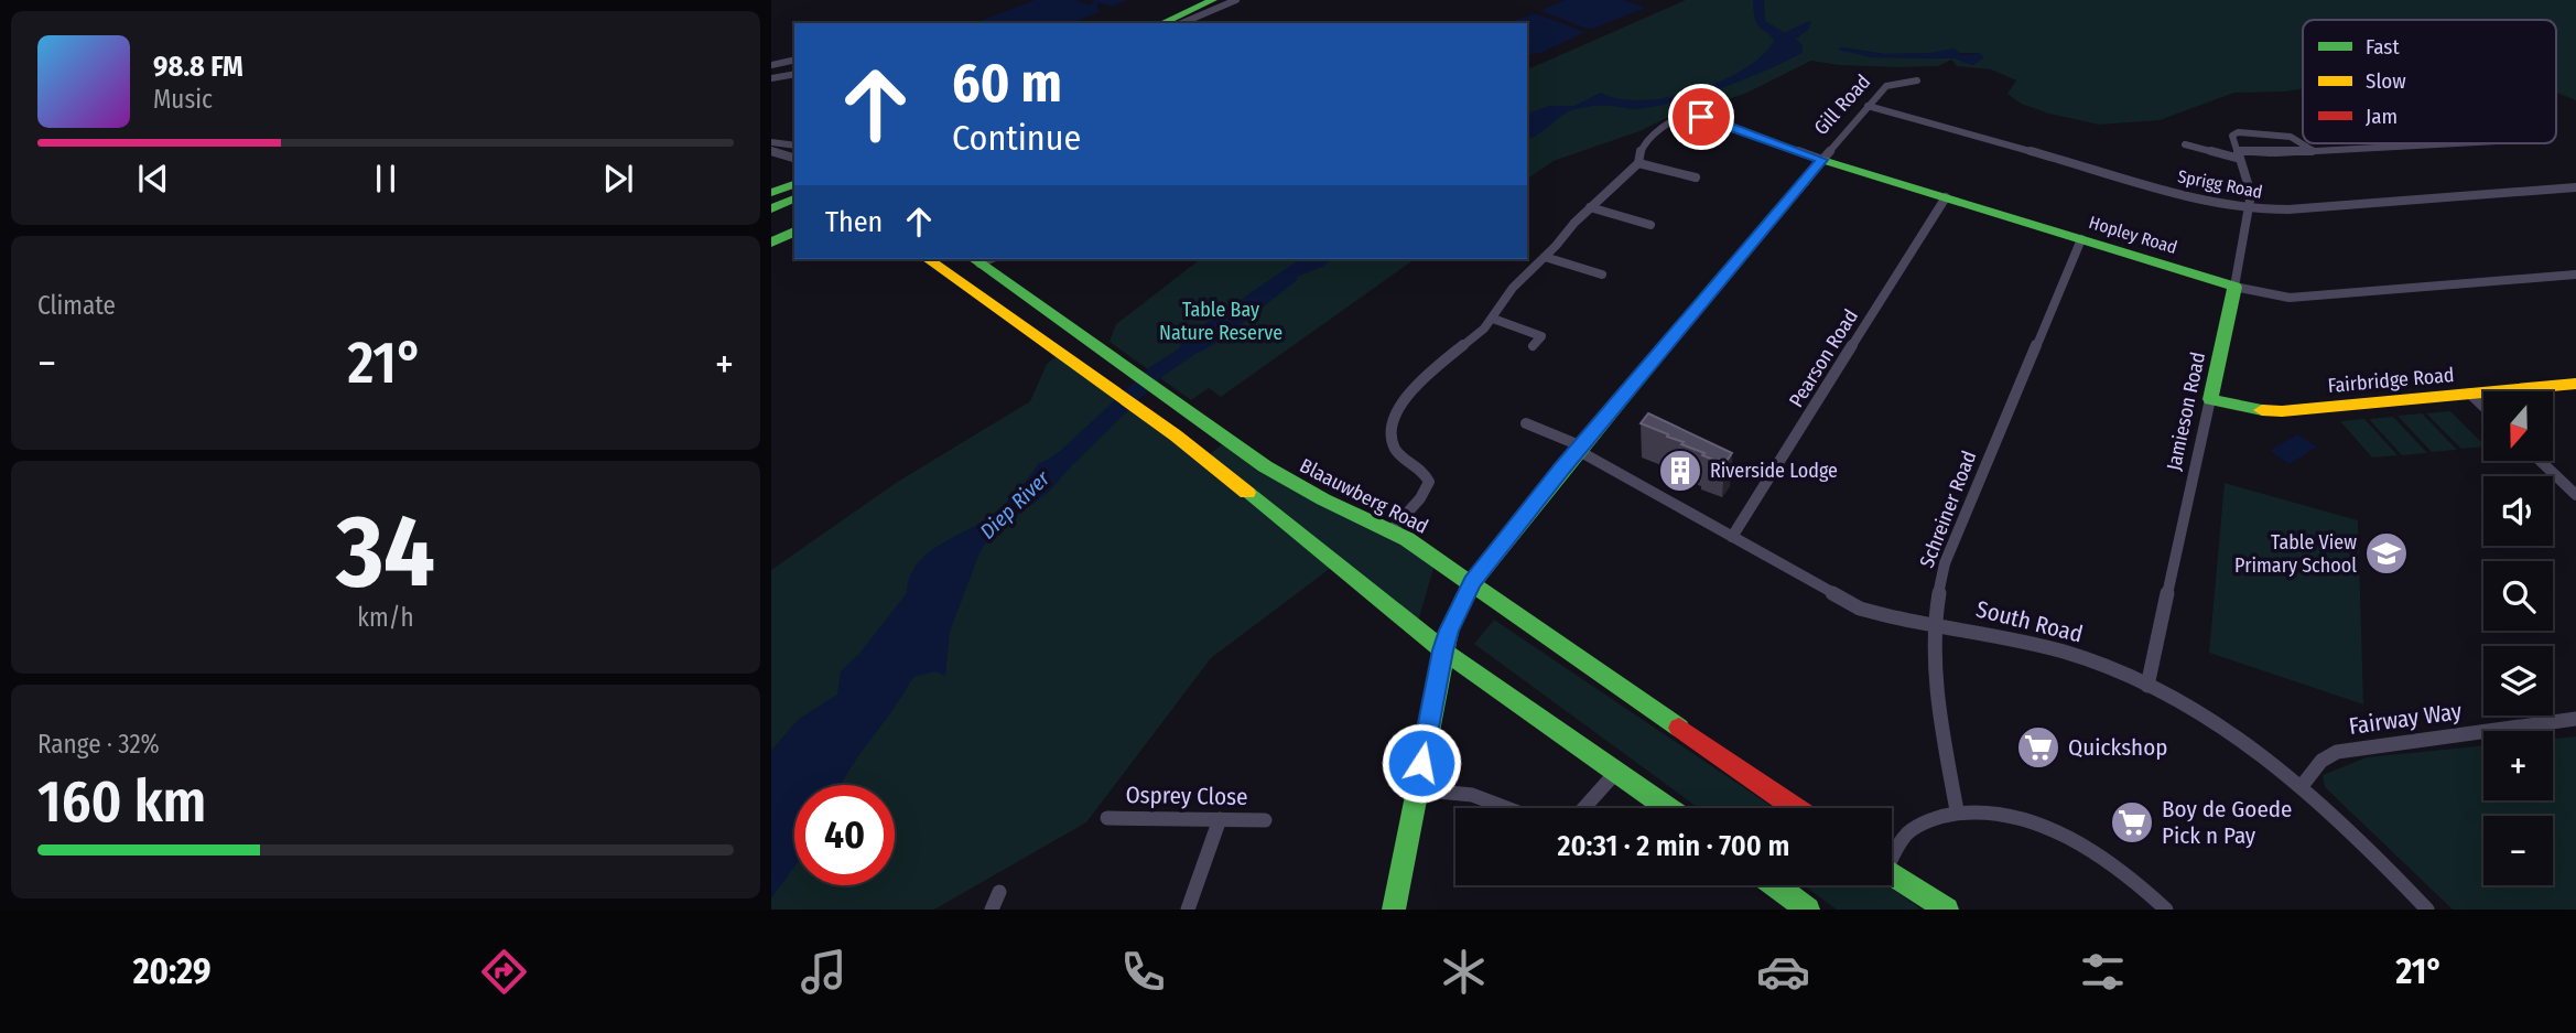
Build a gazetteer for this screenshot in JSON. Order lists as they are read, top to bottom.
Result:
{
  "streets": {
    "main road": [
      "Gill Road",
      "Hopley Road",
      "Fairbridge Road",
      "Jamieson Road",
      "Blaauwberg Road"
    ],
    "street": [
      "Sprigg Road",
      "Pearson Road",
      "Schreiner Road",
      "South Road",
      "Fairway Way",
      "Osprey Close"
    ]
  },
  "crossings": [
    ["Gill Road", "Sprigg Road"],
    ["Gill Road", "Hopley Road"],
    ["Gill Road", "Blaauwberg Road"],
    ["Gill Road", "South Road"],
    ["Sprigg Road", "Jamieson Road"],
    ["Hopley Road", "Pearson Road"],
    ["Hopley Road", "Jamieson Road"],
    ["Hopley Road", "Schreiner Road"],
    ["Pearson Road", "South Road"],
    ["Fairbridge Road", "Jamieson Road"],
    ["Jamieson Road", "South Road"],
    ["Schreiner Road", "South Road"],
    ["South Road", "Fairway Way"]
  ],
  "water": ["Diep River"],
  "parks": ["Table Bay Nature Reserve"],
  "places": {
    "building": ["Riverside Lodge"],
    "school or university": ["Table View Primary School"],
    "supermarket": ["Quickshop", "Boy de Goede Pick n Pay"]
  },
  "legend": ["Fast", "Slow", "Jam"],
  "north": "bottom",
  "page": {
    "turn": ["60 m", "Continue"],
    "song": ["98.8 FM", "Music"],
    "then": "Then",
    "tile": [
      "Climate",
      ["34", "km/h"],
      ["Range · 32%", "160 km"]
    ],
    "heat": ["−", "21°", "+"],
    "map_buttons": ["+", "−"],
    "limit": "40",
    "trip": "20:31 · 2 min · 700 m",
    "tabs": ["20:29", "21°"]
  }
}
